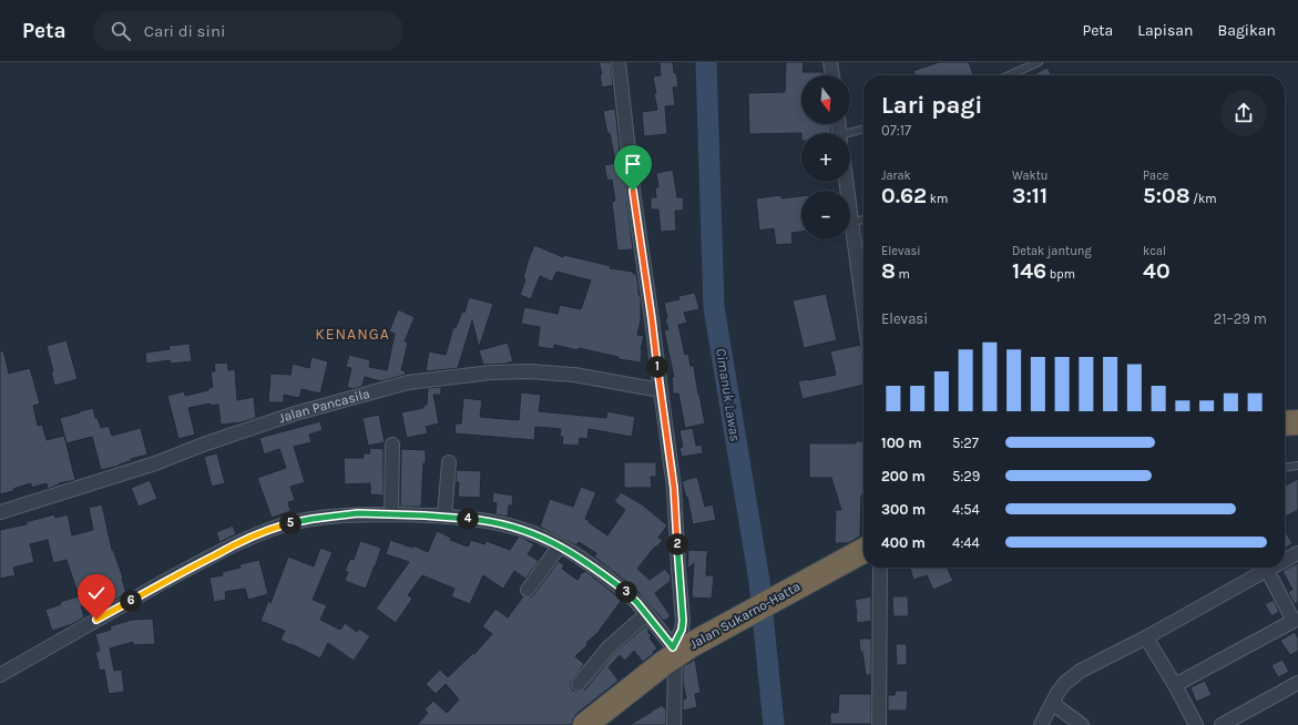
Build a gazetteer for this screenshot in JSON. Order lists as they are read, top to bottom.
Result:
{
  "streets": {
    "highway": ["Jalan Sukarno-Hatta"],
    "street": ["Jalan Pancasila"]
  },
  "districts": ["KENANGA"],
  "water": ["Cimanuk Lawas"],
  "north": "bottom",
  "page": {
    "header": "Peta",
    "search": "Cari di sini",
    "nav": ["Peta", "Lapisan", "Bagikan"],
    "map_buttons": ["+", "−"],
    "heading": ["Lari pagi", "07:17"],
    "stats": [
      ["Jarak", "0.62 km"],
      ["Waktu", "3:11"],
      ["Pace", "5:08 /km"],
      ["Elevasi", "8 m"],
      ["Detak jantung", "146 bpm"],
      ["kcal", "40"]
    ],
    "chart": ["Elevasi", "21–29 m"],
    "pins": [
      "1",
      "4",
      "5",
      "2",
      "3",
      "6"
    ],
    "list": [
      {
        "name": "100 m",
        "note": "5:27"
      },
      {
        "name": "200 m",
        "note": "5:29"
      },
      {
        "name": "300 m",
        "note": "4:54"
      },
      {
        "name": "400 m",
        "note": "4:44"
      }
    ]
  }
}
